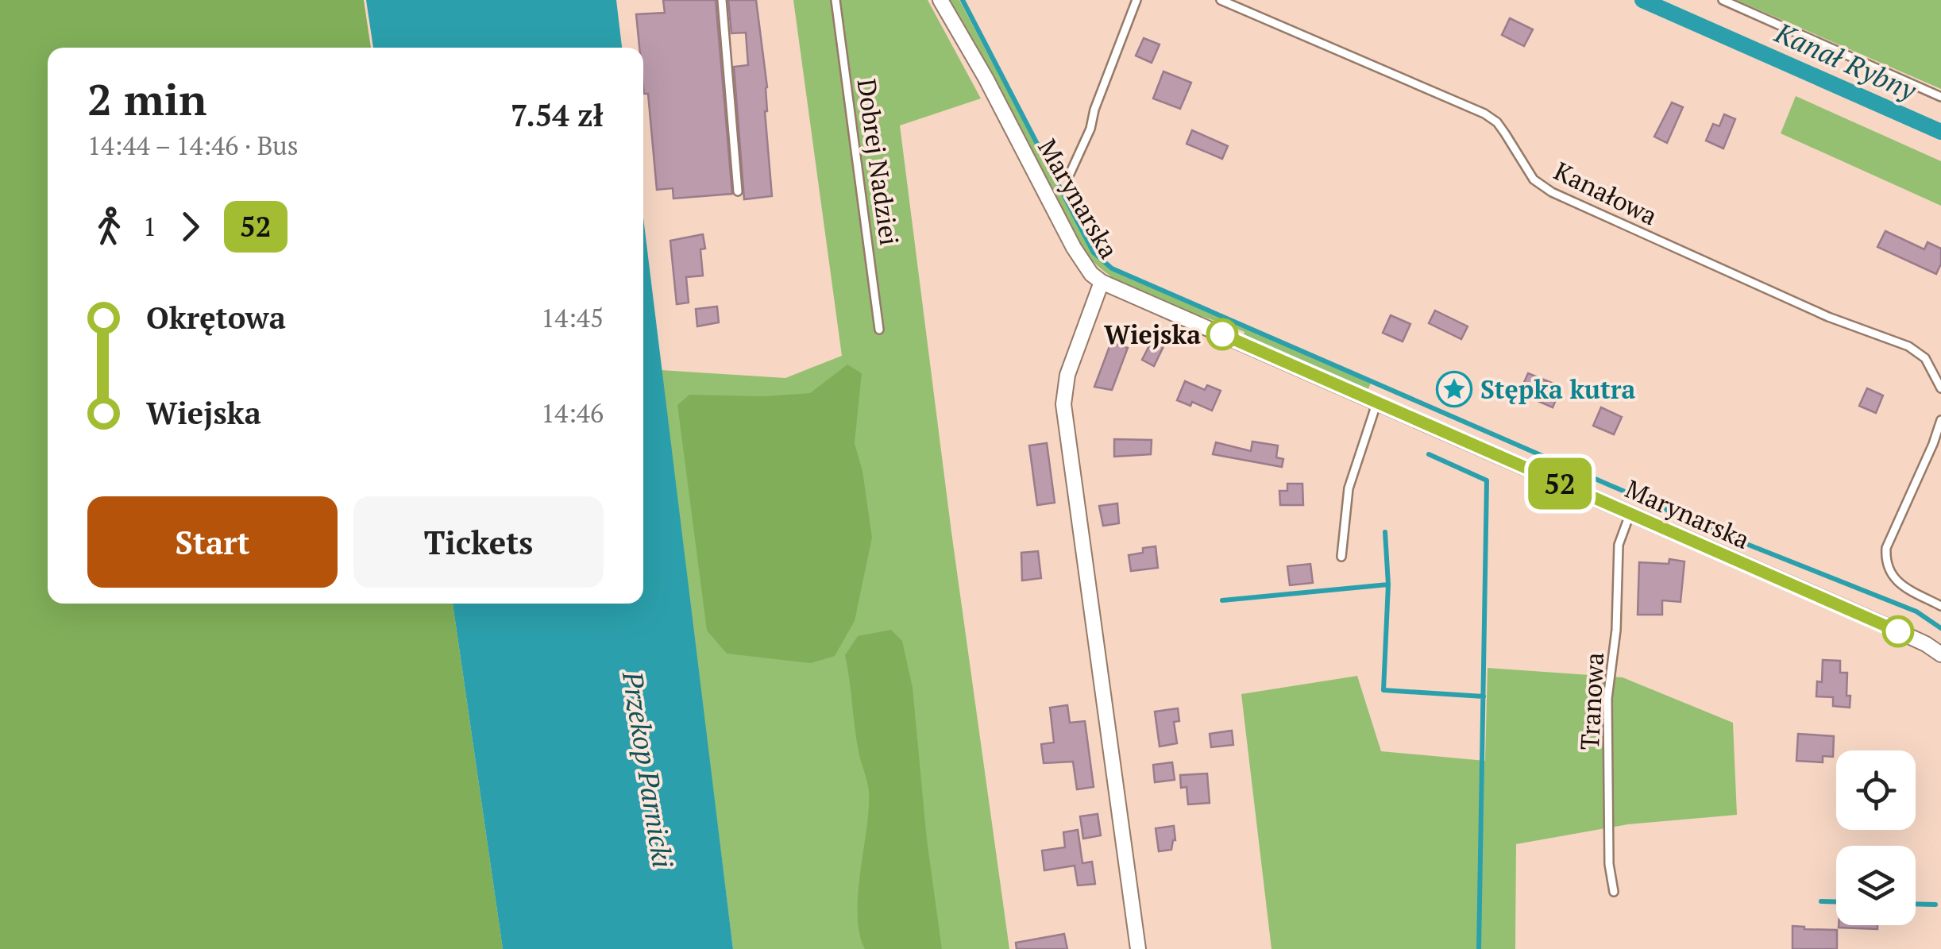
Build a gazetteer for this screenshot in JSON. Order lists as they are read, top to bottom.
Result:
{
  "streets": {
    "street": ["Marynarska"],
    "lane": ["Dobrej Nadziei", "Kanałowa", "Tranowa"]
  },
  "crossings": [
    ["Marynarska", "Tranowa"]
  ],
  "water": ["Kanał Rybny", "Przekop Parnicki"],
  "places": {
    "other": ["Wiejska"],
    "place": ["Stępka kutra"]
  },
  "lines": ["bus line 52"],
  "page": {
    "on_map": "52",
    "heading": ["2 min", "14:44 – 14:46 · Bus", "7.54 zł"],
    "legs": ["1", "52"],
    "list": [
      {
        "name": "Okrętowa",
        "value": "14:45"
      },
      {
        "name": "Wiejska",
        "value": "14:46"
      }
    ],
    "buttons": ["Start", "Tickets"]
  }
}
